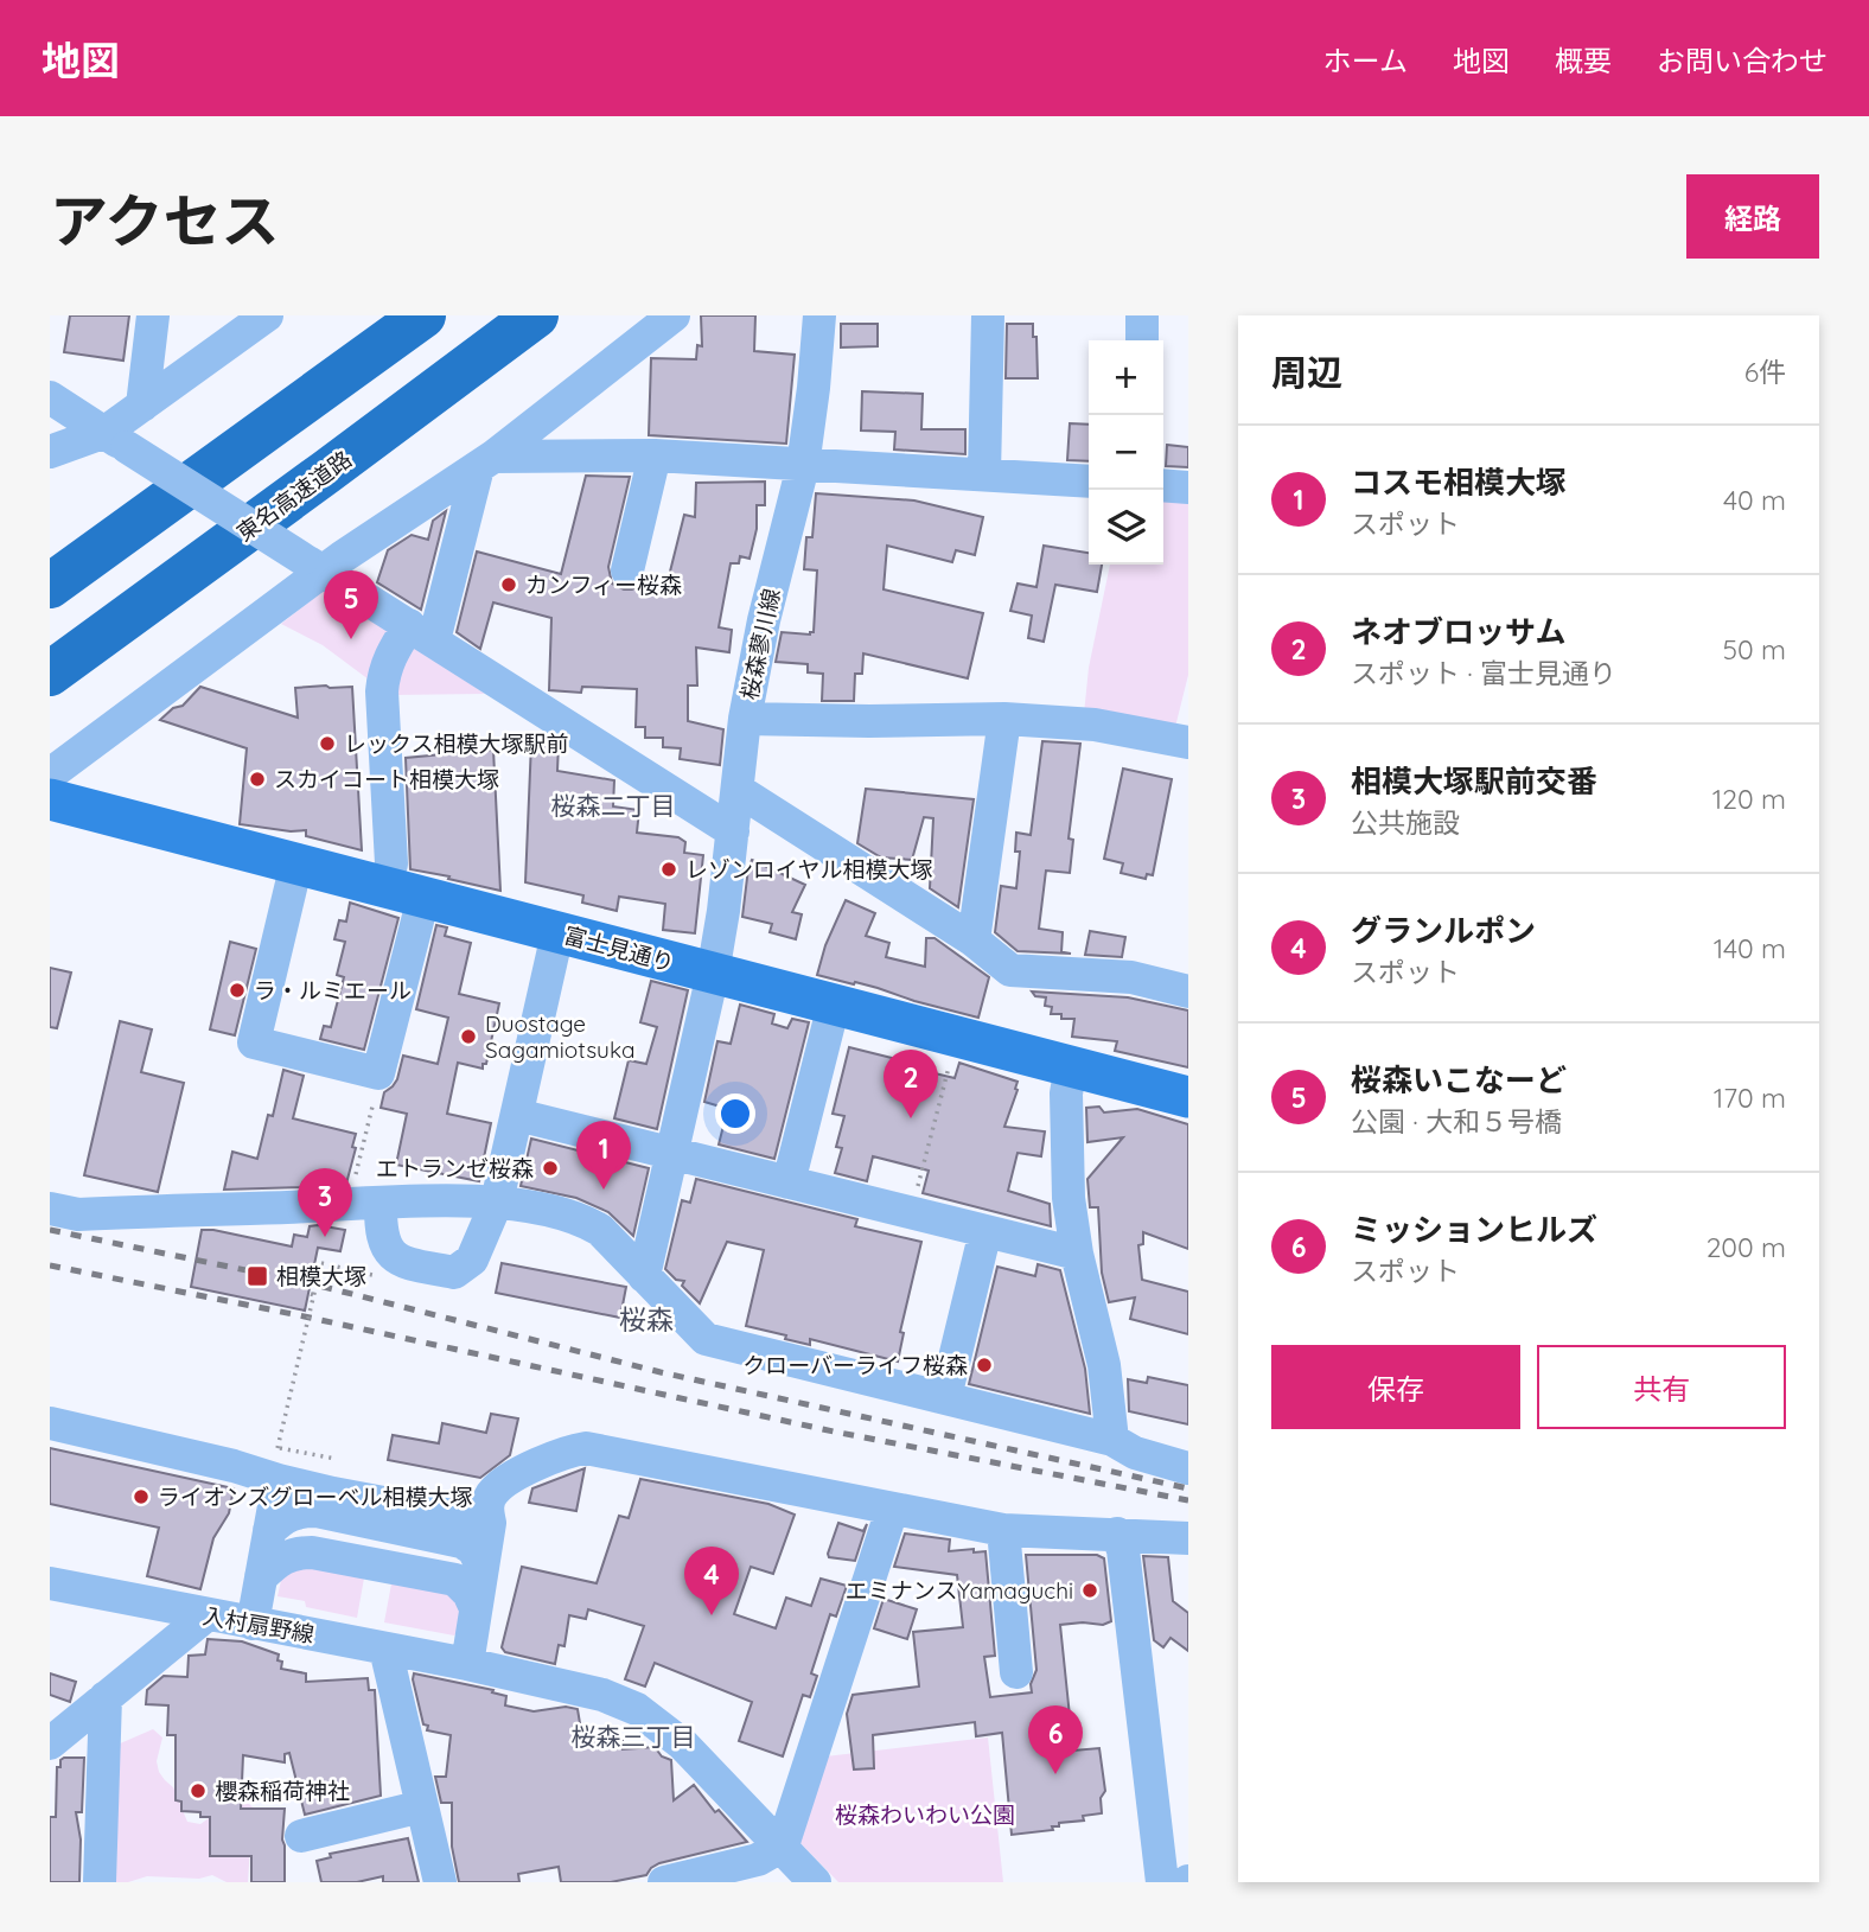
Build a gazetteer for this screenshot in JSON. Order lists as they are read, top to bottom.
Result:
{
  "streets": {
    "highway": ["東名高速道路"],
    "main road": ["富士見通り"],
    "street": ["桜森蓼川線", "入村扇野線"]
  },
  "crossings": [
    ["桜森蓼川線", "富士見通り"]
  ],
  "districts": ["桜森二丁目", "桜森", "桜森三丁目"],
  "parks": ["桜森わいわい公園"],
  "places": {
    "other": [
      "カンフィー桜森",
      "レックス相模大塚駅前",
      "スカイコート相模大塚",
      "レゾンロイヤル相模大塚",
      "ラ・ルミエール",
      "Duostage Sagamiotsuka",
      "エトランゼ桜森",
      "クローバーライフ桜森",
      "ライオンズグローベル相模大塚",
      "エミナンスYamaguchi",
      "櫻森稲荷神社"
    ],
    "transit": ["相模大塚"]
  },
  "page": {
    "header": "地図",
    "nav": [
      "ホーム",
      "地図",
      "概要",
      "お問い合わせ"
    ],
    "title": "アクセス",
    "buttons": [
      "経路",
      ["保存", "共有"]
    ],
    "heading": ["周辺", "6件"],
    "map_buttons": ["+", "−"],
    "list": [
      {
        "mark": "1",
        "name": "コスモ相模大塚",
        "note": "スポット",
        "value": "40 m"
      },
      {
        "mark": "2",
        "name": "ネオブロッサム",
        "note": "スポット · 富士見通り",
        "value": "50 m"
      },
      {
        "mark": "3",
        "name": "相模大塚駅前交番",
        "note": "公共施設",
        "value": "120 m"
      },
      {
        "mark": "4",
        "name": "グランルポン",
        "note": "スポット",
        "value": "140 m"
      },
      {
        "mark": "5",
        "name": "桜森いこなーど",
        "note": "公園 · 大和５号橋",
        "value": "170 m"
      },
      {
        "mark": "6",
        "name": "ミッションヒルズ",
        "note": "スポット",
        "value": "200 m"
      }
    ],
    "pins": [
      "5",
      "2",
      "1",
      "3",
      "4",
      "6"
    ]
  }
}
